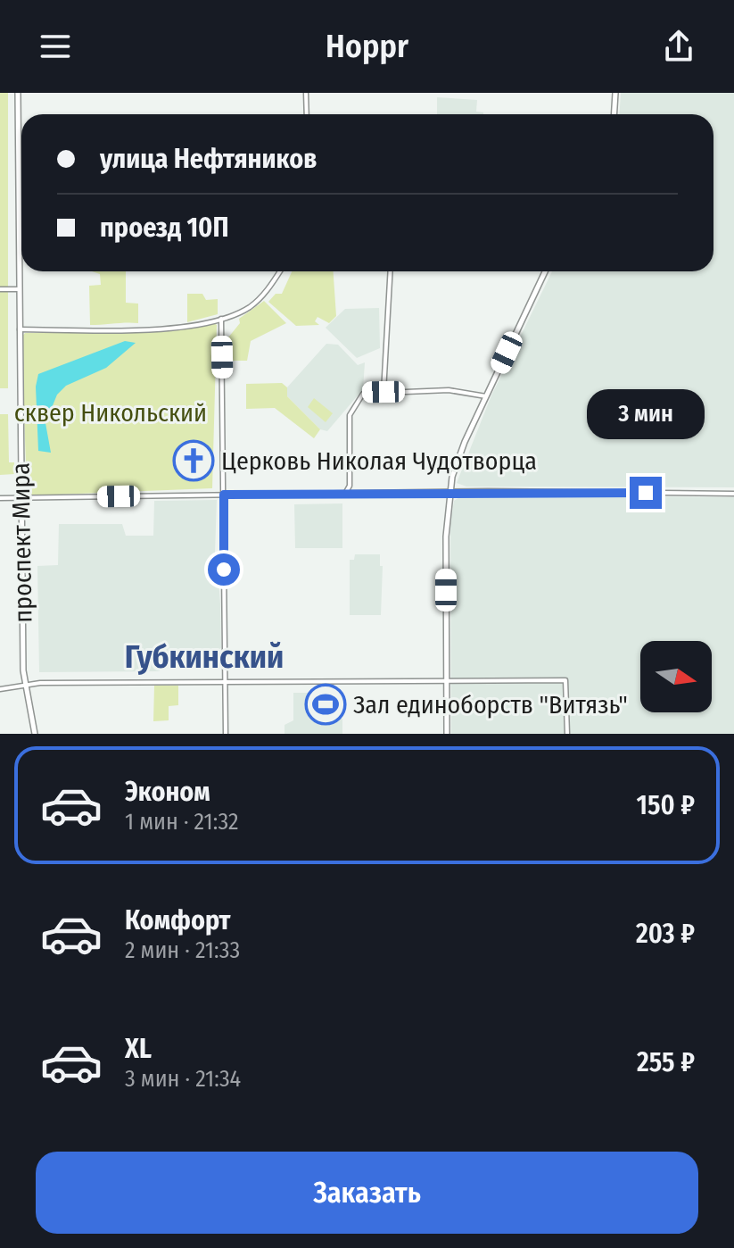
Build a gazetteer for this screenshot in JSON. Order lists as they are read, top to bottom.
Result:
{
  "streets": {
    "main road": ["проспект Мира"]
  },
  "districts": ["Губкинский"],
  "parks": ["сквер Никольский"],
  "places": {
    "church": ["Церковь Николая Чудотворца"],
    "sports": ["Зал единоборств \"Витязь\""]
  },
  "north": "right",
  "page": {
    "header": "Hoppr",
    "banner": ["улица Нефтяников", "проезд 10П"],
    "bubble": "3 мин",
    "list": [
      {
        "name": "Эконом",
        "note": "1 мин · 21:32",
        "value": "150 ₽"
      },
      {
        "name": "Комфорт",
        "note": "2 мин · 21:33",
        "value": "203 ₽"
      },
      {
        "name": "XL",
        "note": "3 мин · 21:34",
        "value": "255 ₽"
      }
    ],
    "buttons": "Заказать"
  }
}
